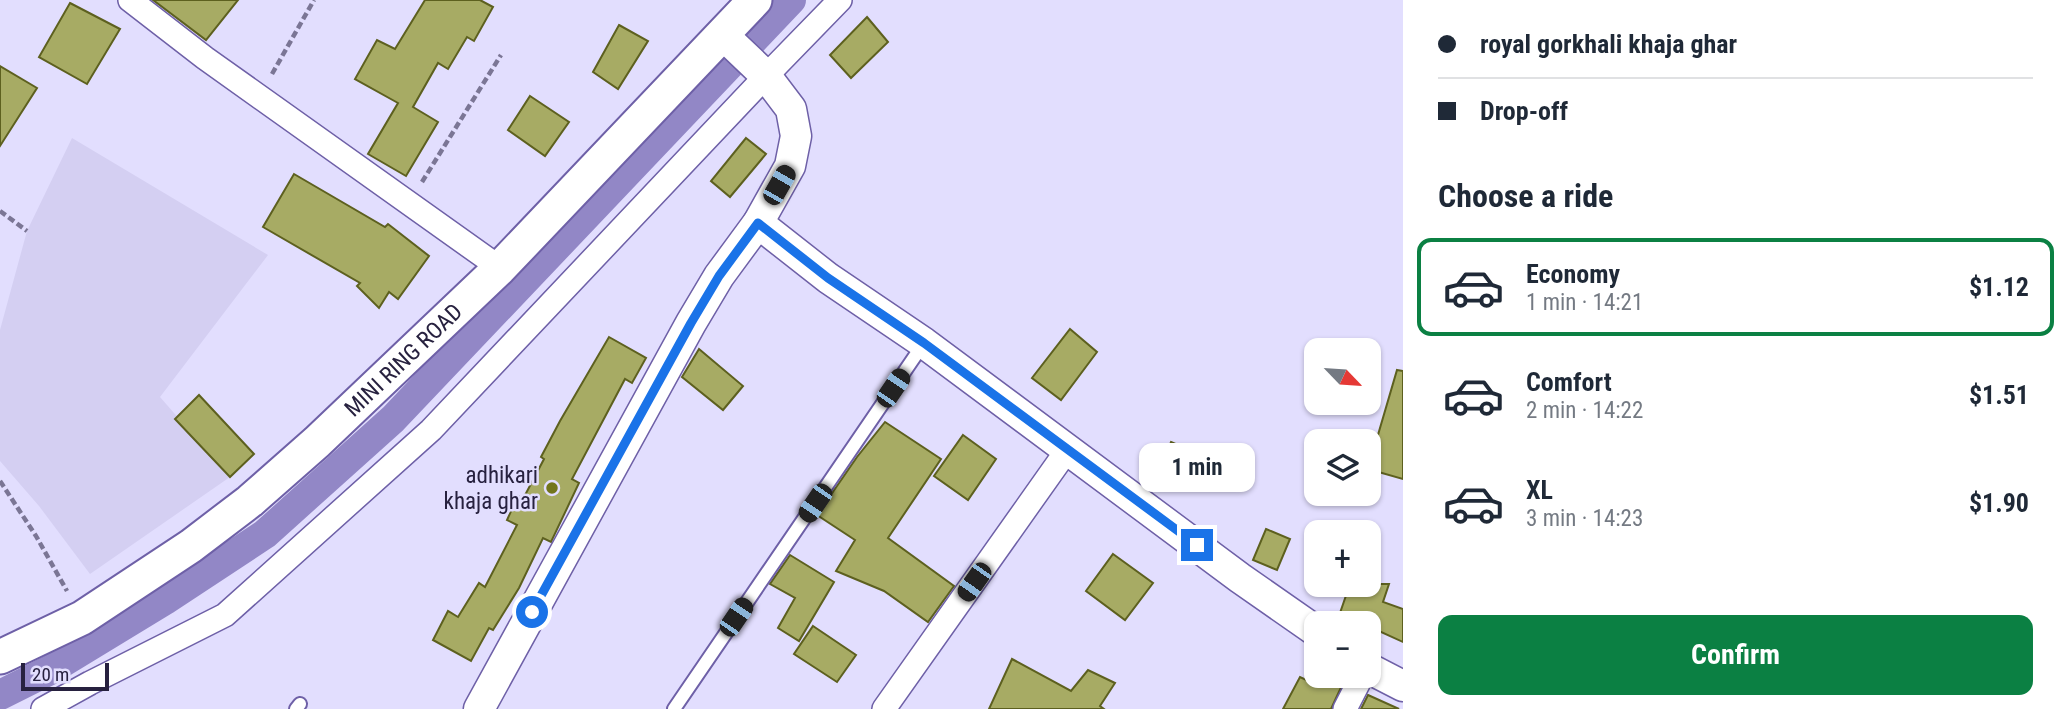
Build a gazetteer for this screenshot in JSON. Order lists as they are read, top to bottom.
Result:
{
  "streets": {
    "main road": ["MINI RING ROAD"]
  },
  "places": ["adhikari khaja ghar"],
  "scale_bar": "20 m",
  "north": "bottom right",
  "page": {
    "banner": ["royal gorkhali khaja ghar", "Drop-off"],
    "heading": "Choose a ride",
    "list": [
      {
        "name": "Economy",
        "note": "1 min · 14:21",
        "value": "$1.12"
      },
      {
        "name": "Comfort",
        "note": "2 min · 14:22",
        "value": "$1.51"
      },
      {
        "name": "XL",
        "note": "3 min · 14:23",
        "value": "$1.90"
      }
    ],
    "map_buttons": ["+", "−"],
    "bubble": "1 min",
    "buttons": "Confirm",
    "scale": "20 m"
  }
}
